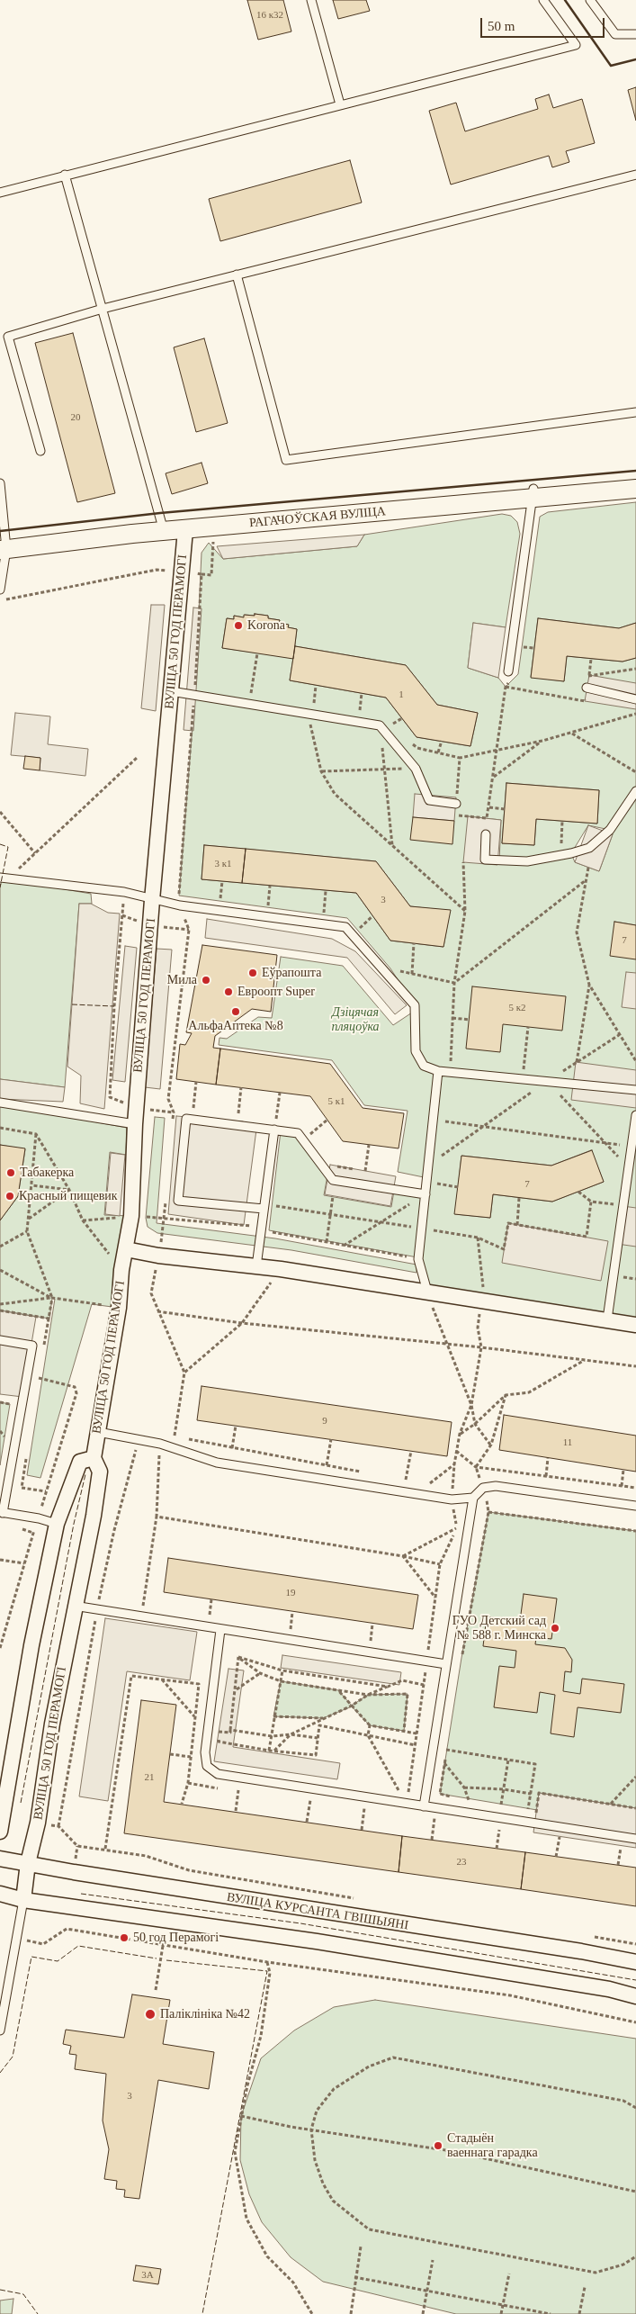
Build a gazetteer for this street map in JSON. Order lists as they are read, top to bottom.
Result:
{
  "streets": {
    "street": ["РАГАЧОЎСКАЯ ВУЛІЦА", "ВУЛІЦА 50 ГОД ПЕРАМОГІ", "ВУЛІЦА КУРСАНТА ГВІШЫЯНІ"]
  },
  "crossings": [
    ["РАГАЧОЎСКАЯ ВУЛІЦА", "ВУЛІЦА 50 ГОД ПЕРАМОГІ"],
    ["ВУЛІЦА 50 ГОД ПЕРАМОГІ", "ВУЛІЦА КУРСАНТА ГВІШЫЯНІ"]
  ],
  "parks": ["Дзіцячая пляцоўка"],
  "places": [
    "Korona",
    "Еўрапошта",
    "Мила",
    "Евроопт Super",
    "АльфаАптека №8",
    "Табакерка",
    "Красный пищевик",
    "ГУО Детский сад № 588 г. Минска",
    "50 год Перамогі",
    "Паліклініка №42",
    "Стадыён ваеннага гарадка"
  ],
  "house_numbers": [
    "16 к32",
    "20",
    "1",
    "3 к1",
    "3",
    "7",
    "5 к2",
    "5 к1",
    "7",
    "9",
    "11",
    "19",
    "21",
    "23",
    "3",
    "3А"
  ],
  "scale_bar": "50 m"
}
